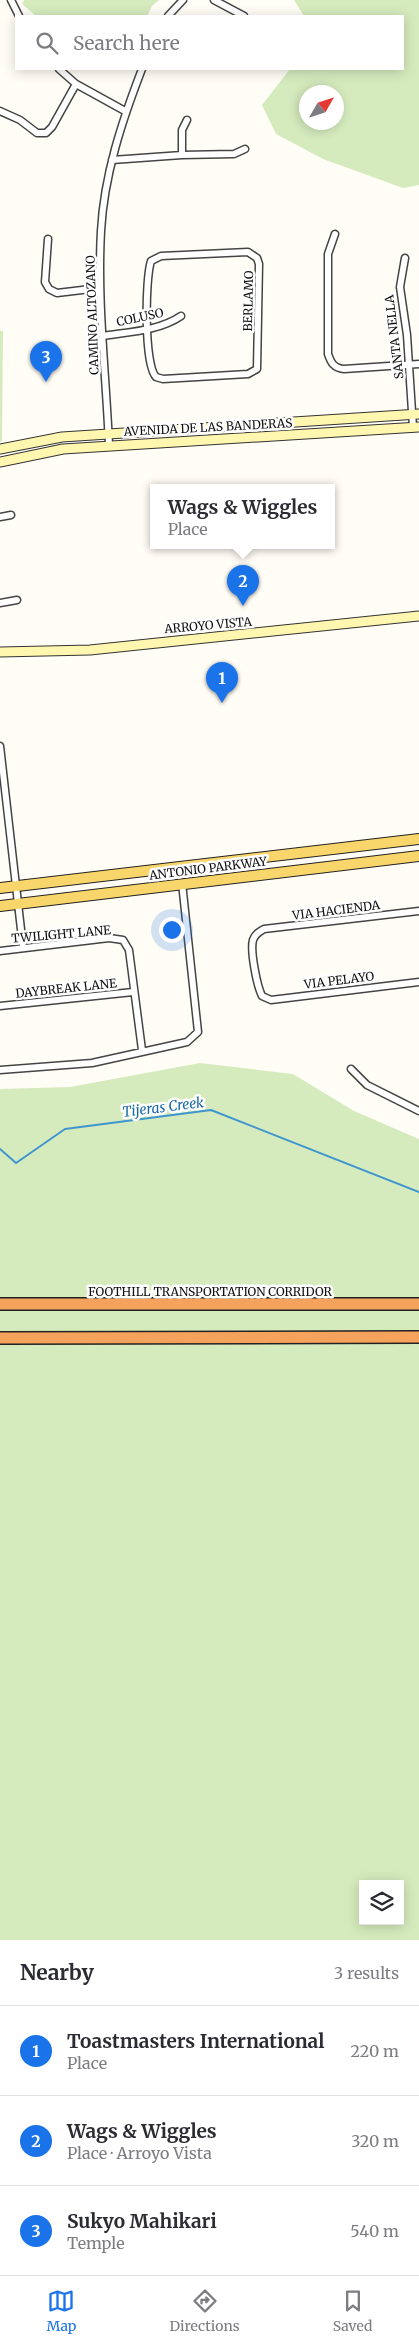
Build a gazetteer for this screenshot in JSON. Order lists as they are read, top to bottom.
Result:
{
  "streets": {
    "highway": ["FOOTHILL TRANSPORTATION CORRIDOR"],
    "main road": ["AVENIDA DE LAS BANDERAS", "ARROYO VISTA", "ANTONIO PARKWAY"],
    "street": [
      "BERLAMO",
      "CAMINO ALTOZANO",
      "COLUSO",
      "SANTA NELLA",
      "VIA HACIENDA",
      "TWILIGHT LANE",
      "VIA PELAYO",
      "DAYBREAK LANE"
    ]
  },
  "crossings": [
    ["BERLAMO", "COLUSO"],
    ["CAMINO ALTOZANO", "COLUSO"],
    ["CAMINO ALTOZANO", "AVENIDA DE LAS BANDERAS"],
    ["SANTA NELLA", "AVENIDA DE LAS BANDERAS"],
    ["VIA HACIENDA", "VIA PELAYO"],
    ["TWILIGHT LANE", "DAYBREAK LANE"]
  ],
  "water": ["Tijeras Creek"],
  "north": "top right",
  "page": {
    "search": "Search here",
    "pins": ["3", "2", "1"],
    "popup": ["Wags & Wiggles", "Place"],
    "heading": ["Nearby", "3 results"],
    "list": [
      {
        "mark": "1",
        "name": "Toastmasters International",
        "note": "Place",
        "value": "220 m"
      },
      {
        "mark": "2",
        "name": "Wags & Wiggles",
        "note": "Place · Arroyo Vista",
        "value": "320 m"
      },
      {
        "mark": "3",
        "name": "Sukyo Mahikari",
        "note": "Temple",
        "value": "540 m"
      }
    ],
    "nav": ["Map", "Directions", "Saved"]
  }
}
